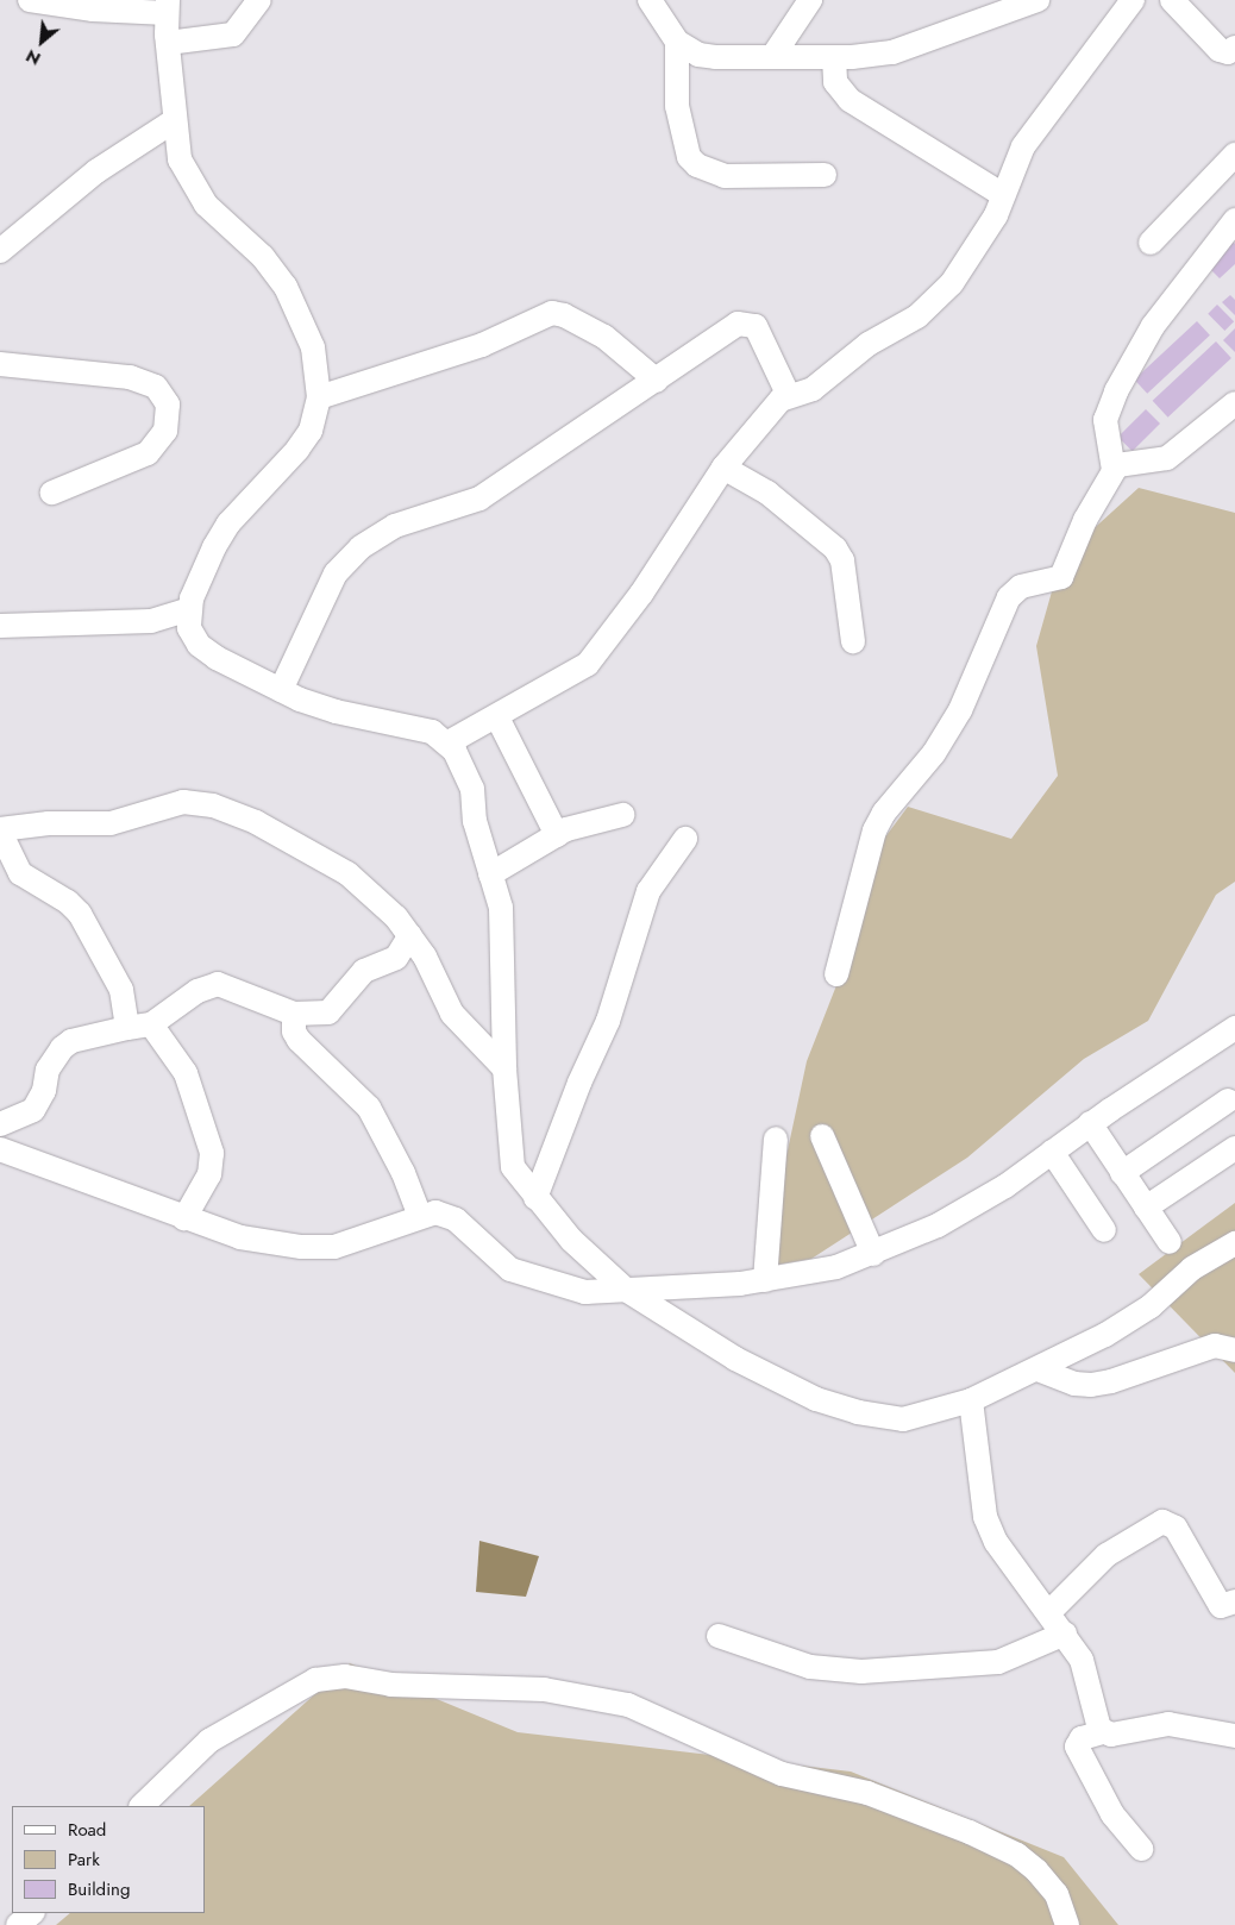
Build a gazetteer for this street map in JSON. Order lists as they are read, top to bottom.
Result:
{
  "legend": ["Road", "Park", "Building"],
  "north": "bottom left"
}
